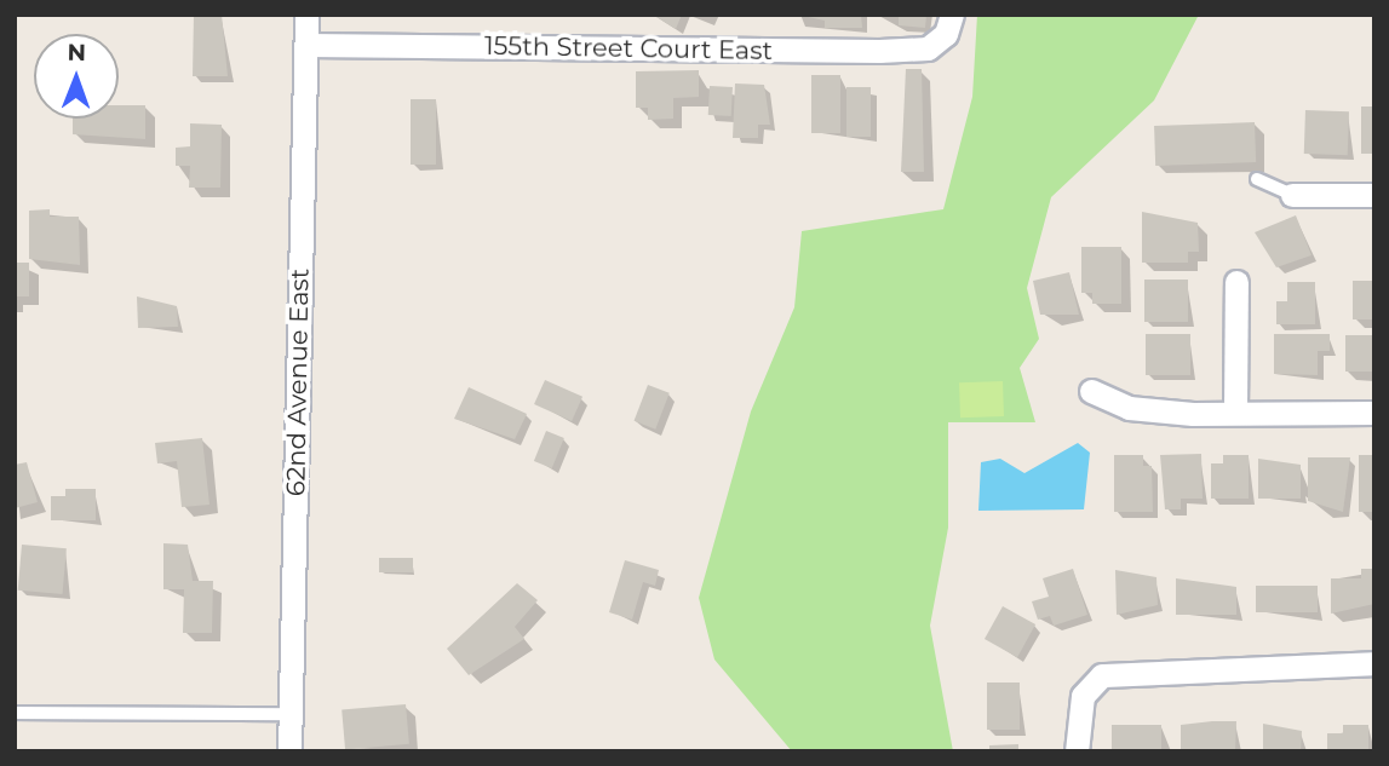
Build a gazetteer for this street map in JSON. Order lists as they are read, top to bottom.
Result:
{
  "streets": {
    "street": ["155th Street Court East", "62nd Avenue East"]
  },
  "crossings": [
    ["155th Street Court East", "62nd Avenue East"]
  ],
  "north": "top"
}
